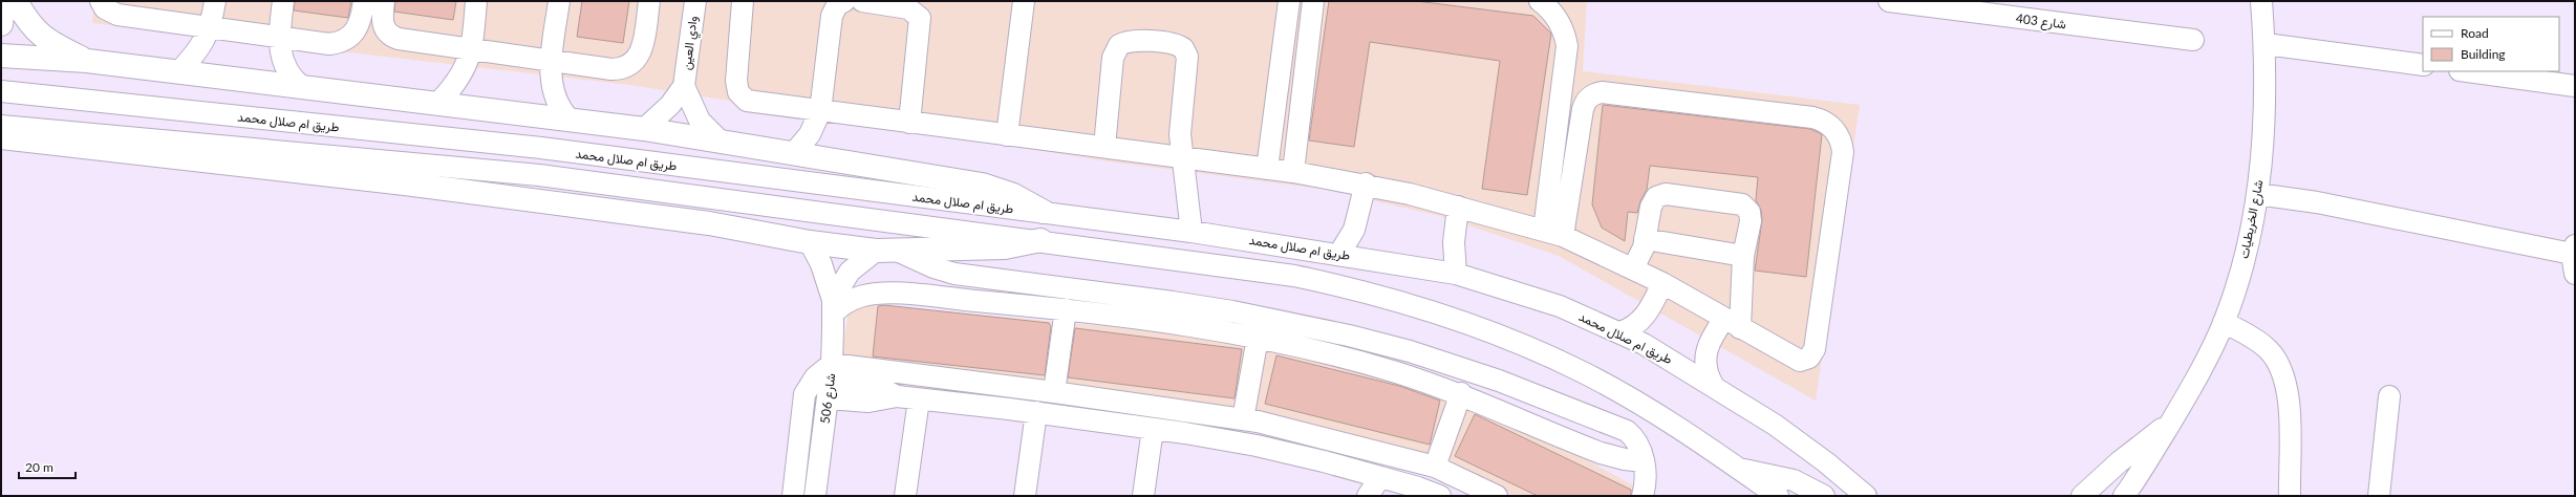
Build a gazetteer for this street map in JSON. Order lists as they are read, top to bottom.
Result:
{
  "streets": {
    "street": [
      "شارع 403",
      "وادي العين",
      "طريق ام صلال محمد",
      "شارع الخريطيات",
      "شارع 506"
    ]
  },
  "legend": ["Road", "Building"],
  "scale_bar": "20 m"
}
